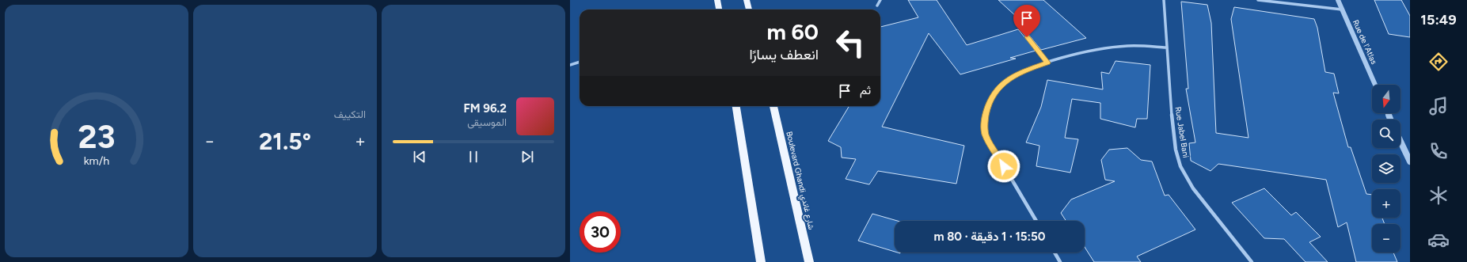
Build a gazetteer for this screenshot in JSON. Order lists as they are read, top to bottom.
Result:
{
  "streets": {
    "main road": ["Boulevard Ghandi شارع غاندي"],
    "street": ["Rue de l'Atlas", "Rue Jabel Bani"]
  },
  "north": "bottom",
  "page": {
    "tabs": "15:49",
    "tile": "التكييف",
    "turn": ["60 m", "انعطف يسارًا"],
    "then": "ثم",
    "map_buttons": ["+", "−"],
    "song": ["96.2 FM", "الموسيقى"],
    "heat": ["−", "21.5°", "+"],
    "limit": "30",
    "trip": "15:50 · 1 دقيقة · 80 m",
    "gauge": ["23", "km/h"]
  }
}
